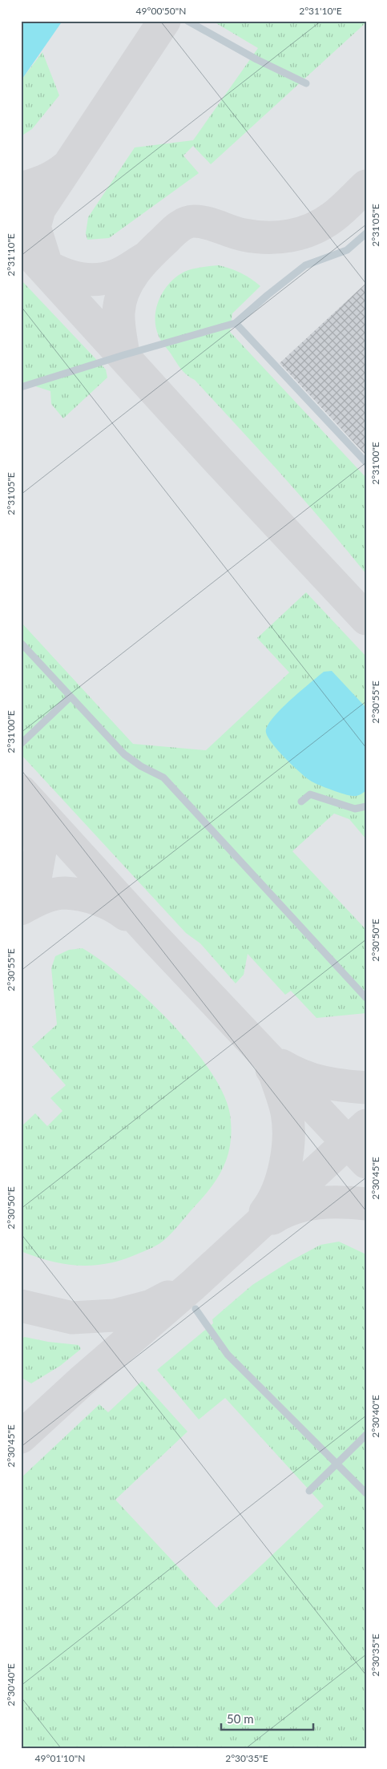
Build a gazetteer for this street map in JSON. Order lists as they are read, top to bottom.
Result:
{
  "scale_bar": "50 m",
  "coordinates": [
    "49°00'50\"N",
    "2°31'10\"E",
    "2°31'05\"E",
    "2°31'00\"E",
    "2°30'55\"E",
    "2°30'50\"E",
    "2°30'45\"E",
    "2°30'40\"E",
    "2°30'35\"E",
    "49°01'10\"N"
  ]
}
